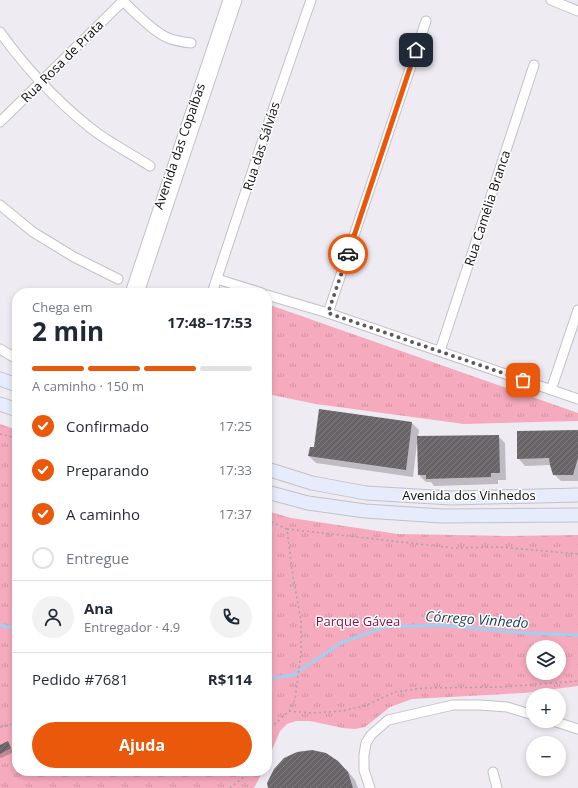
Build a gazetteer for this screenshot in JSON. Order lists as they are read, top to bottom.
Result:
{
  "streets": {
    "main road": ["Avenida dos Vinhedos"],
    "street": [
      "Rua Rosa de Prata",
      "Avenida das Copaíbas",
      "Rua das Sálvías",
      "Rua Camélia Branca"
    ]
  },
  "water": ["Córrego Vinhedo"],
  "parks": ["Parque Gávea"],
  "page": {
    "heading": ["2 min", "Chega em", "17:48–17:53"],
    "panel": [
      "Ana",
      "Entregador · 4.9",
      "Pedido #7681",
      "R$114"
    ],
    "bar": "A caminho · 150 m",
    "list": [
      ["Confirmado", "17:25"],
      ["Preparando", "17:33"],
      ["A caminho", "17:37"],
      "Entregue"
    ],
    "map_buttons": ["+", "−"],
    "buttons": "Ajuda"
  }
}
